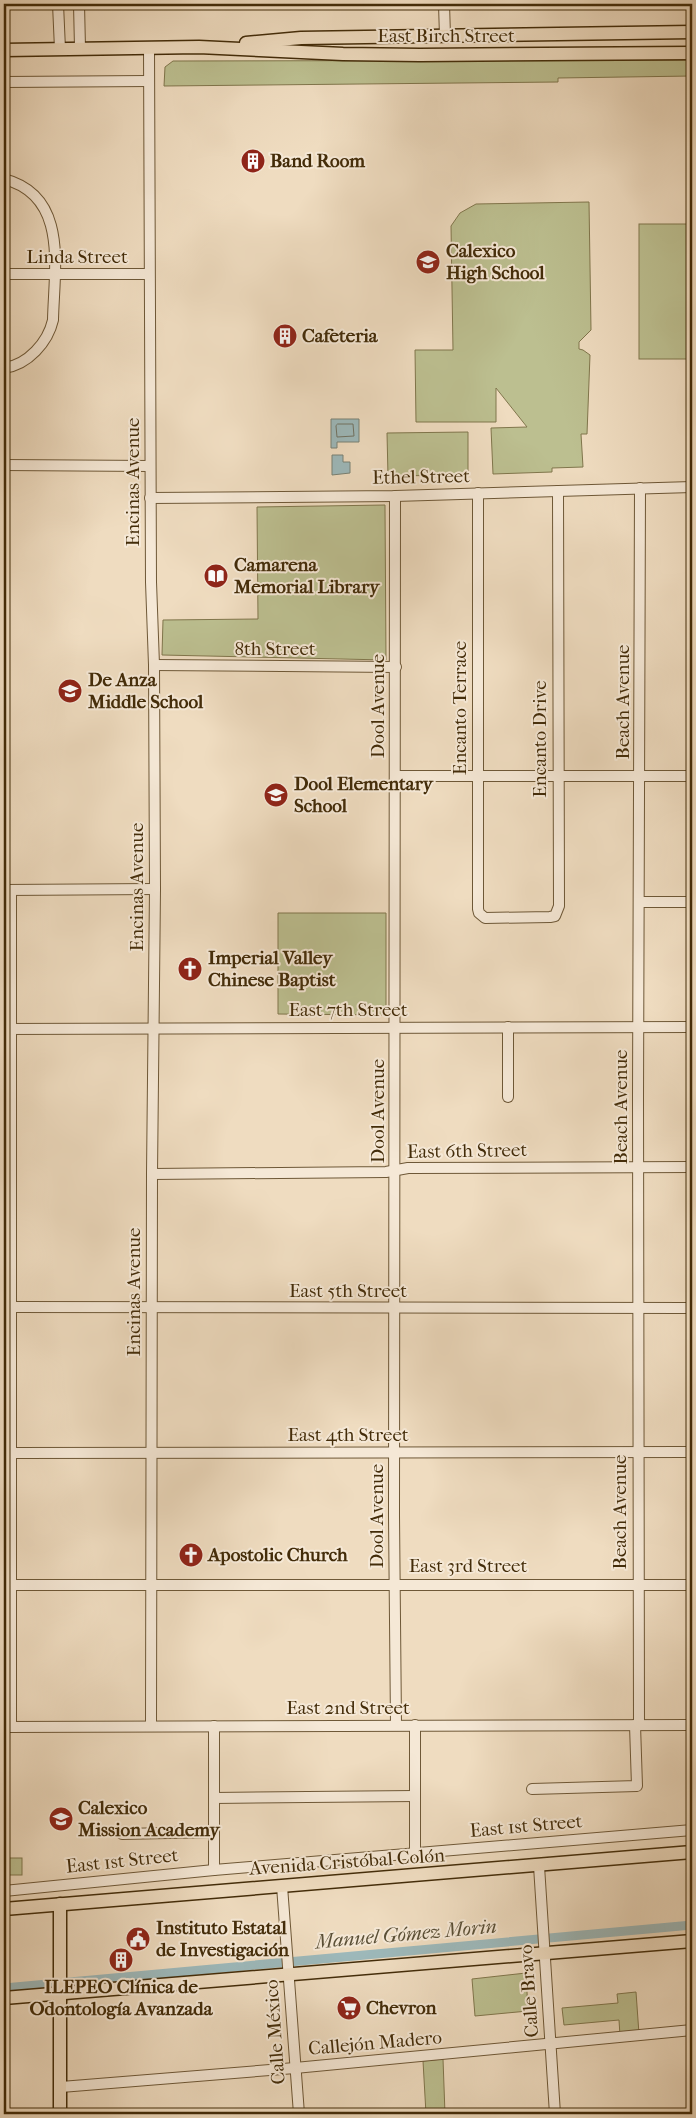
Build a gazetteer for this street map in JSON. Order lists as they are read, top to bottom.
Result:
{
  "streets": {
    "main road": ["East Birch Street", "Avenida Cristóbal Colón"],
    "street": [
      "Linda Street",
      "Ethel Street",
      "Encinas Avenue",
      "8th Street",
      "Beach Avenue",
      "Dool Avenue",
      "Encanto Terrace",
      "Encanto Drive",
      "East 7th Street",
      "East 6th Street",
      "East 5th Street",
      "East 4th Street",
      "East 3rd Street",
      "East 2nd Street",
      "East 1st Street",
      "Calle Bravo",
      "Calle México",
      "Callejón Madero"
    ]
  },
  "crossings": [
    ["East Birch Street", "Encinas Avenue"],
    ["Linda Street", "Encinas Avenue"],
    ["Ethel Street", "Encinas Avenue"],
    ["Ethel Street", "Beach Avenue"],
    ["Ethel Street", "Dool Avenue"],
    ["Ethel Street", "Encanto Terrace"],
    ["Ethel Street", "Encanto Drive"],
    ["Encinas Avenue", "8th Street"],
    ["Encinas Avenue", "East 7th Street"],
    ["Encinas Avenue", "East 6th Street"],
    ["Encinas Avenue", "East 5th Street"],
    ["Encinas Avenue", "East 4th Street"],
    ["Encinas Avenue", "East 3rd Street"],
    ["Encinas Avenue", "East 2nd Street"],
    ["8th Street", "Dool Avenue"],
    ["Beach Avenue", "East 7th Street"],
    ["Beach Avenue", "East 6th Street"],
    ["Beach Avenue", "East 5th Street"],
    ["Beach Avenue", "East 4th Street"],
    ["Beach Avenue", "East 3rd Street"],
    ["Beach Avenue", "East 2nd Street"],
    ["Dool Avenue", "East 7th Street"],
    ["Dool Avenue", "East 6th Street"],
    ["Dool Avenue", "East 5th Street"],
    ["Dool Avenue", "East 4th Street"],
    ["Dool Avenue", "East 3rd Street"],
    ["Dool Avenue", "East 2nd Street"],
    ["Encanto Terrace", "Encanto Drive"],
    ["Avenida Cristóbal Colón", "Calle Bravo"],
    ["Avenida Cristóbal Colón", "Calle México"],
    ["Calle Bravo", "Callejón Madero"],
    ["Calle México", "Callejón Madero"]
  ],
  "water": ["Manuel Gómez Morin"],
  "places": {
    "building": ["Band Room", "Cafeteria", "ILEPEO Clínica de Odontología Avanzada"],
    "school or university": [
      "Calexico High School",
      "De Anza Middle School",
      "Dool Elementary School",
      "Calexico Mission Academy"
    ],
    "library": ["Camarena Memorial Library"],
    "church": ["Imperial Valley Chinese Baptist", "Apostolic Church"],
    "public building": ["Instituto Estatal de Investigación"],
    "supermarket": ["Chevron"]
  }
}
